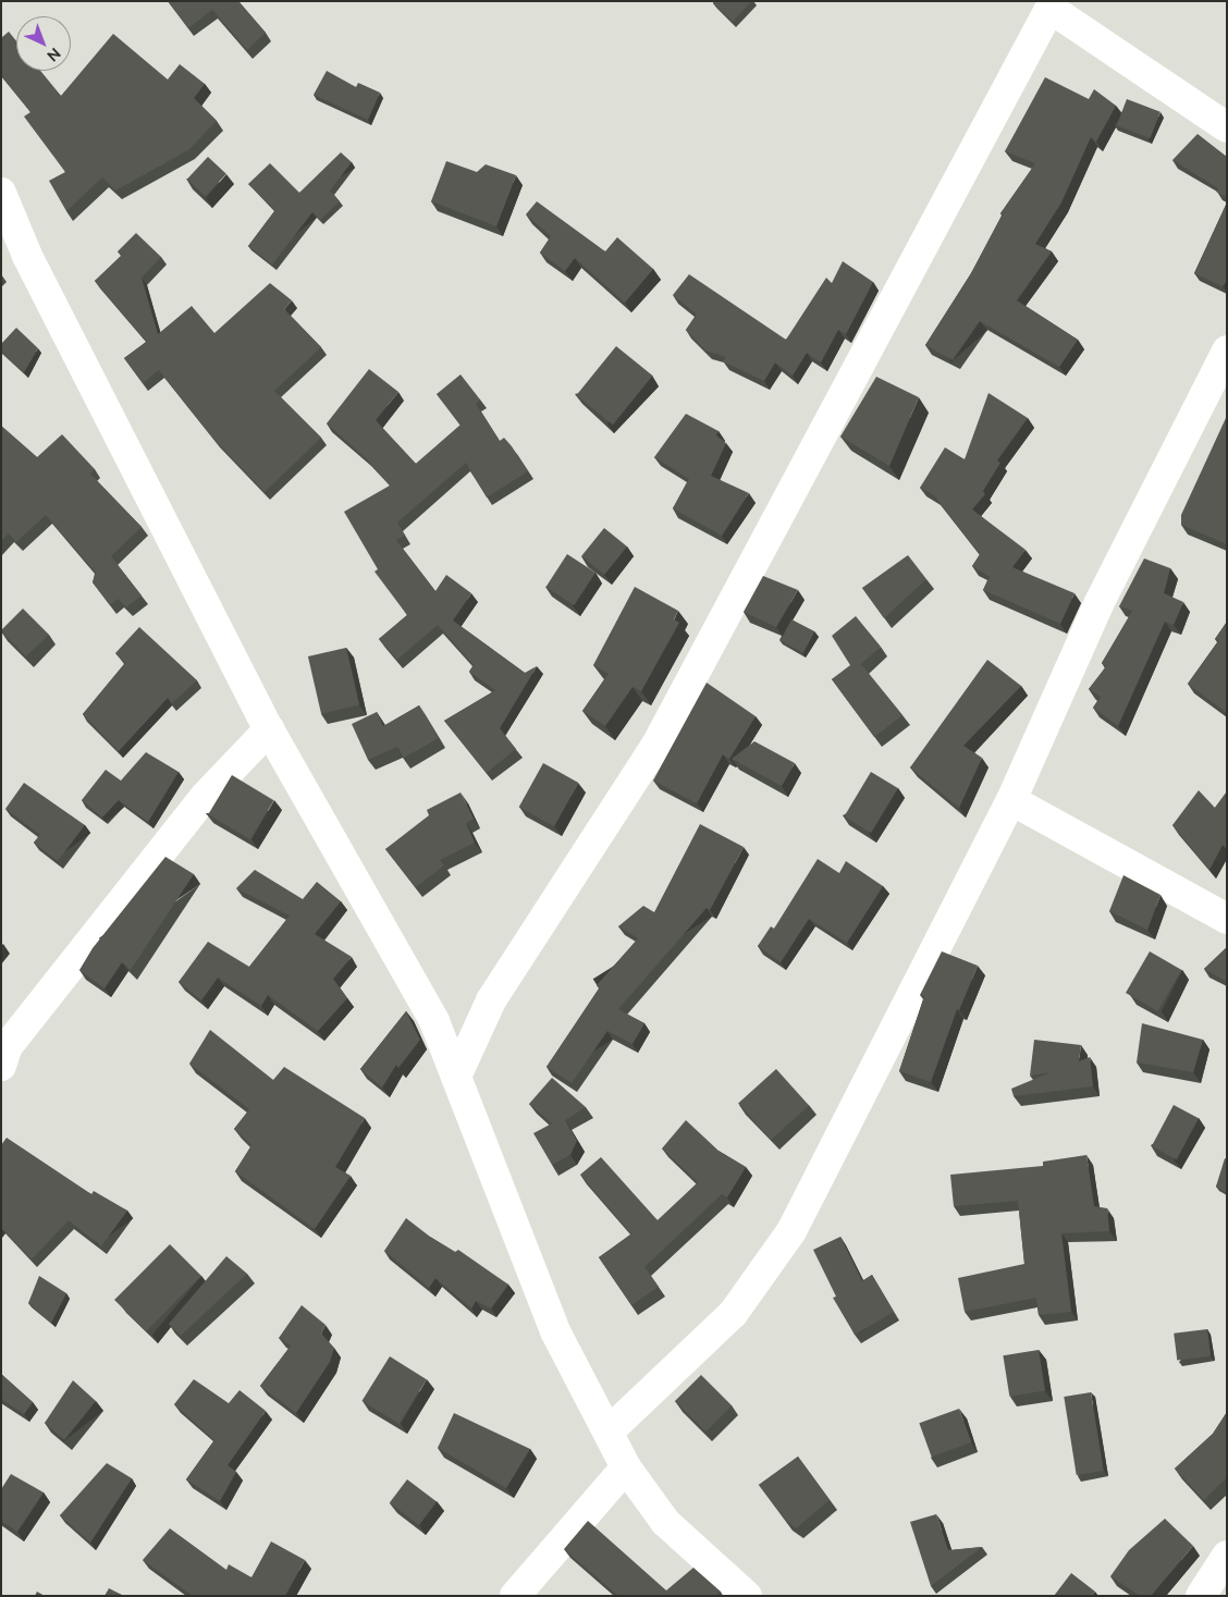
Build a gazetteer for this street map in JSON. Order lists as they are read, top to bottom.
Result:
{
  "north": "bottom right"
}
